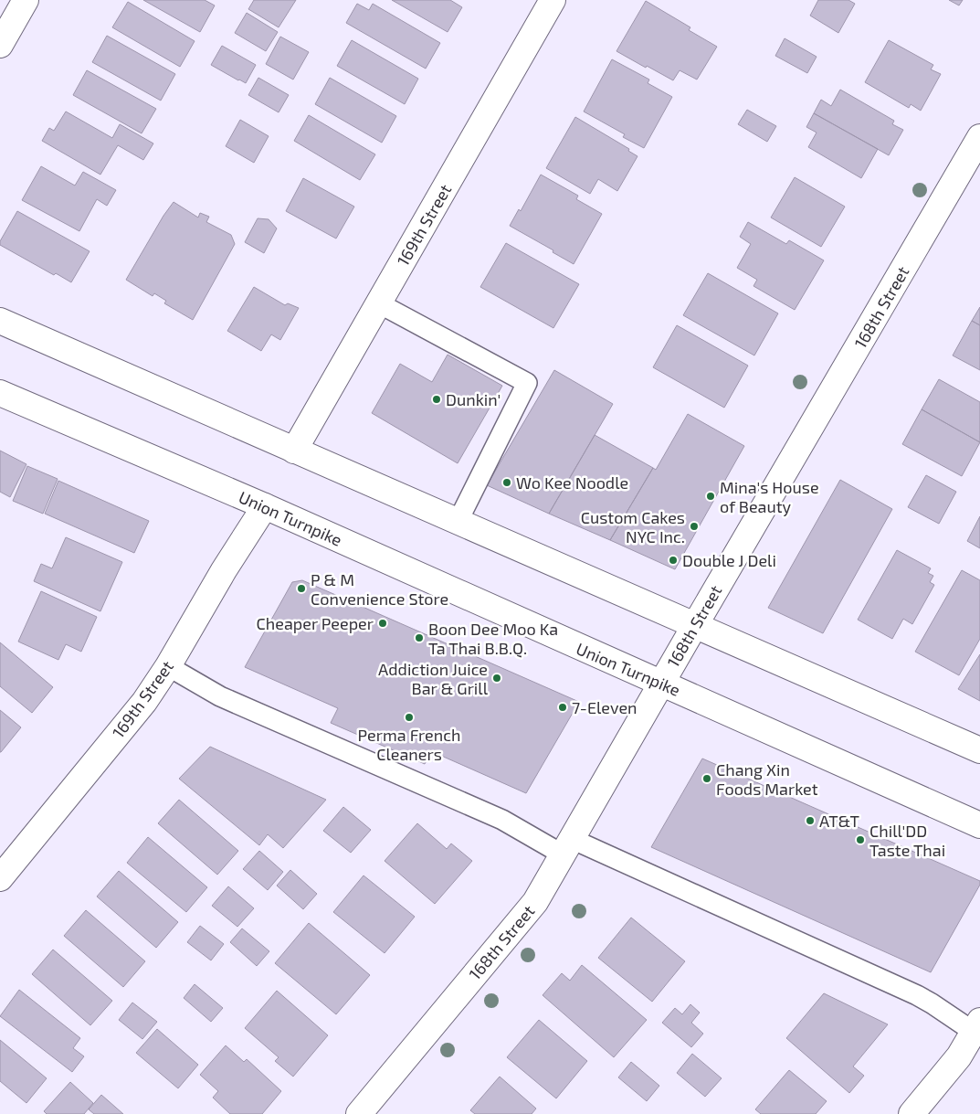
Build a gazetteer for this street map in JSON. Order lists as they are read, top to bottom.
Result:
{
  "streets": {
    "street": ["169th Street", "168th Street", "Union Turnpike"]
  },
  "crossings": [
    ["169th Street", "Union Turnpike"],
    ["168th Street", "Union Turnpike"]
  ],
  "places": [
    "Dunkin'",
    "Wo Kee Noodle",
    "Mina's House of Beauty",
    "Custom Cakes NYC Inc.",
    "Double J Deli",
    "P & M Convenience Store",
    "Cheaper Peeper",
    "Boon Dee Moo Ka Ta Thai B.B.Q.",
    "Addiction Juice Bar & Grill",
    "7-Eleven",
    "Perma French Cleaners",
    "Chang Xin Foods Market",
    "AT&T",
    "Chill'DD Taste Thai"
  ]
}
